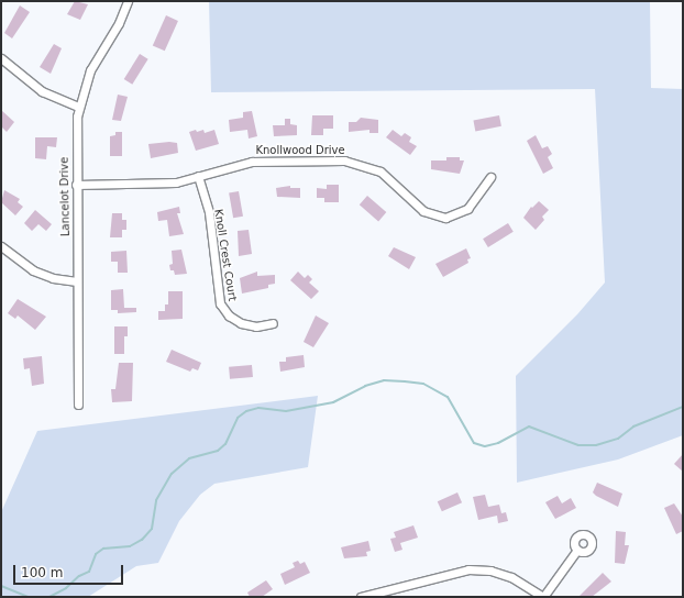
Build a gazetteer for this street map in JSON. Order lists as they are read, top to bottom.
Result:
{
  "streets": {
    "street": ["Knollwood Drive", "Lancelot Drive", "Knoll Crest Court"]
  },
  "crossings": [
    ["Knollwood Drive", "Lancelot Drive"],
    ["Knollwood Drive", "Knoll Crest Court"]
  ],
  "scale_bar": "100 m"
}
